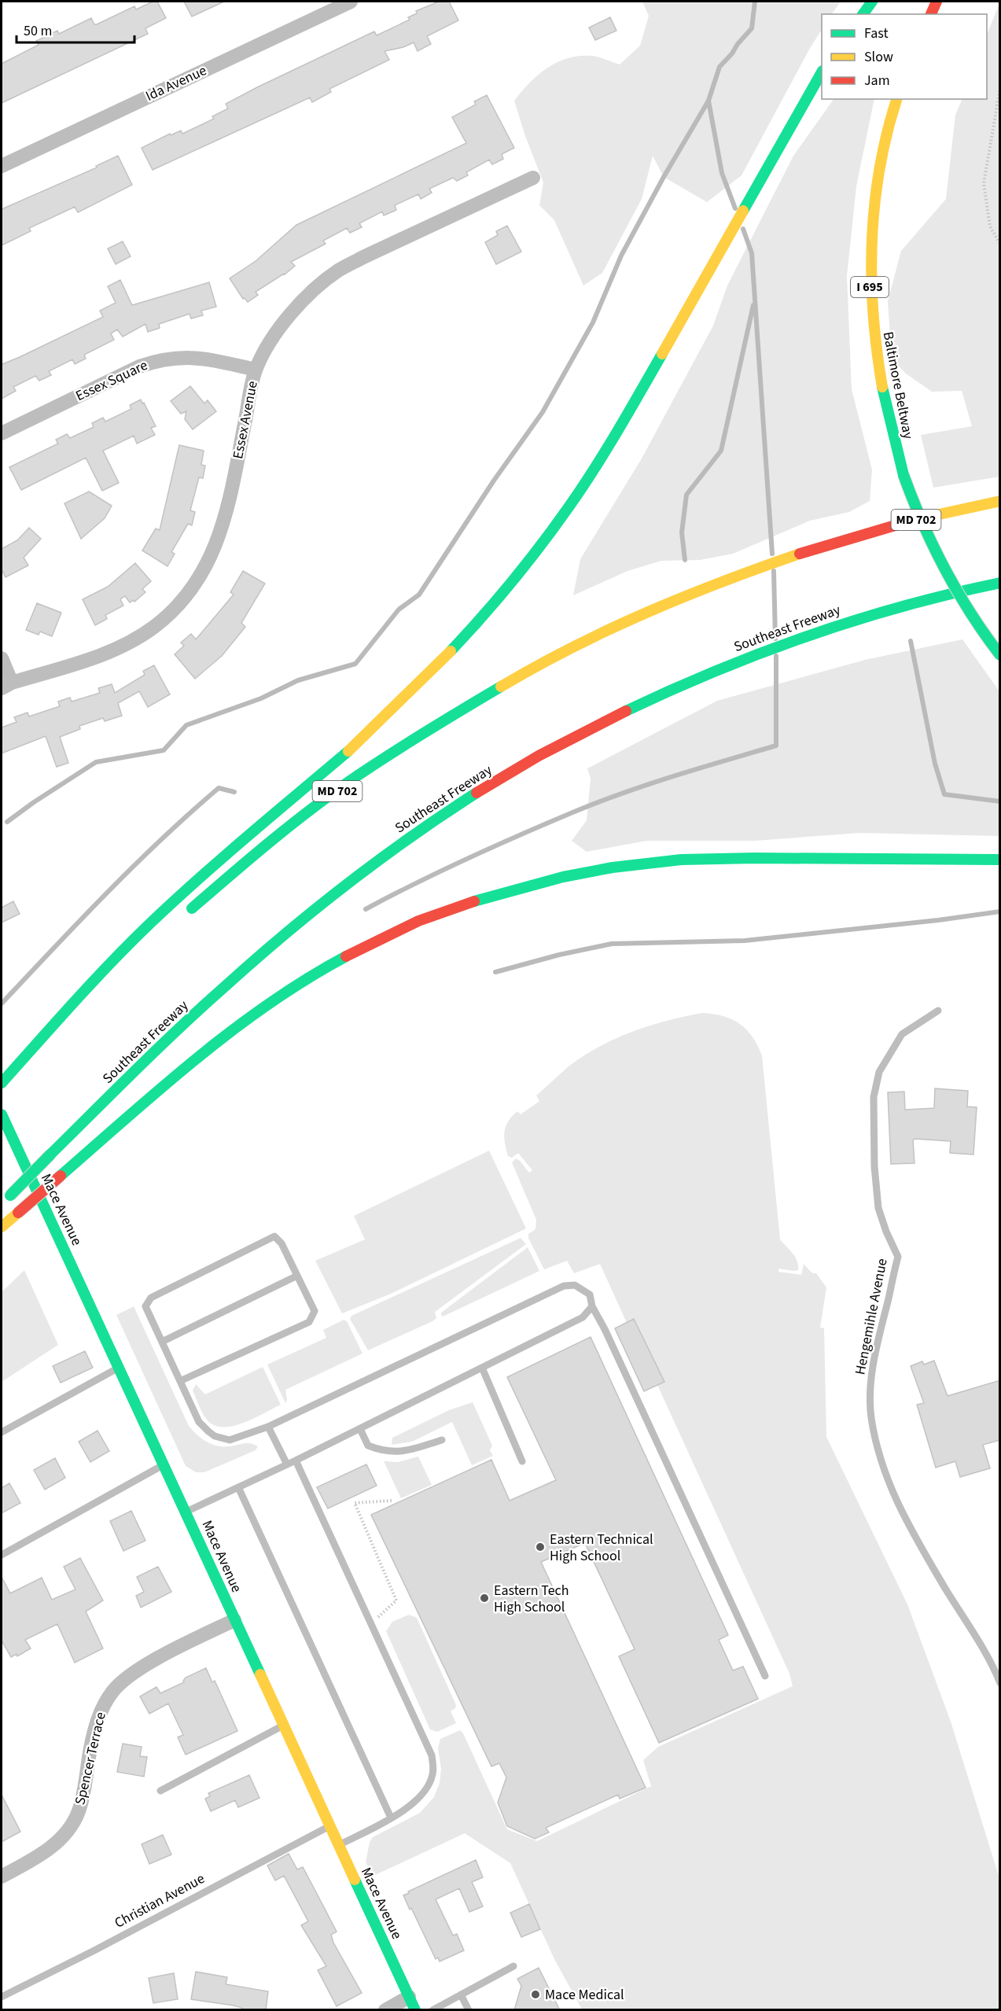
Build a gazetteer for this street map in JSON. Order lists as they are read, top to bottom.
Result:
{
  "streets": {
    "main road": [
      "I 695",
      "Baltimore Beltway",
      "MD 702",
      "Southeast Freeway",
      "Mace Avenue"
    ],
    "street": [
      "Ida Avenue",
      "Essex Square",
      "Essex Avenue",
      "Spencer Terrace"
    ],
    "lane": ["Hengemihle Avenue", "Christian Avenue"]
  },
  "crossings": [
    ["Essex Square", "Essex Avenue"],
    ["Mace Avenue", "Spencer Terrace"],
    ["Mace Avenue", "Christian Avenue"]
  ],
  "places": ["Eastern Technical High School", "Eastern Tech High School", "Mace Medical"],
  "legend": ["Fast", "Slow", "Jam"],
  "scale_bar": "50 m"
}
